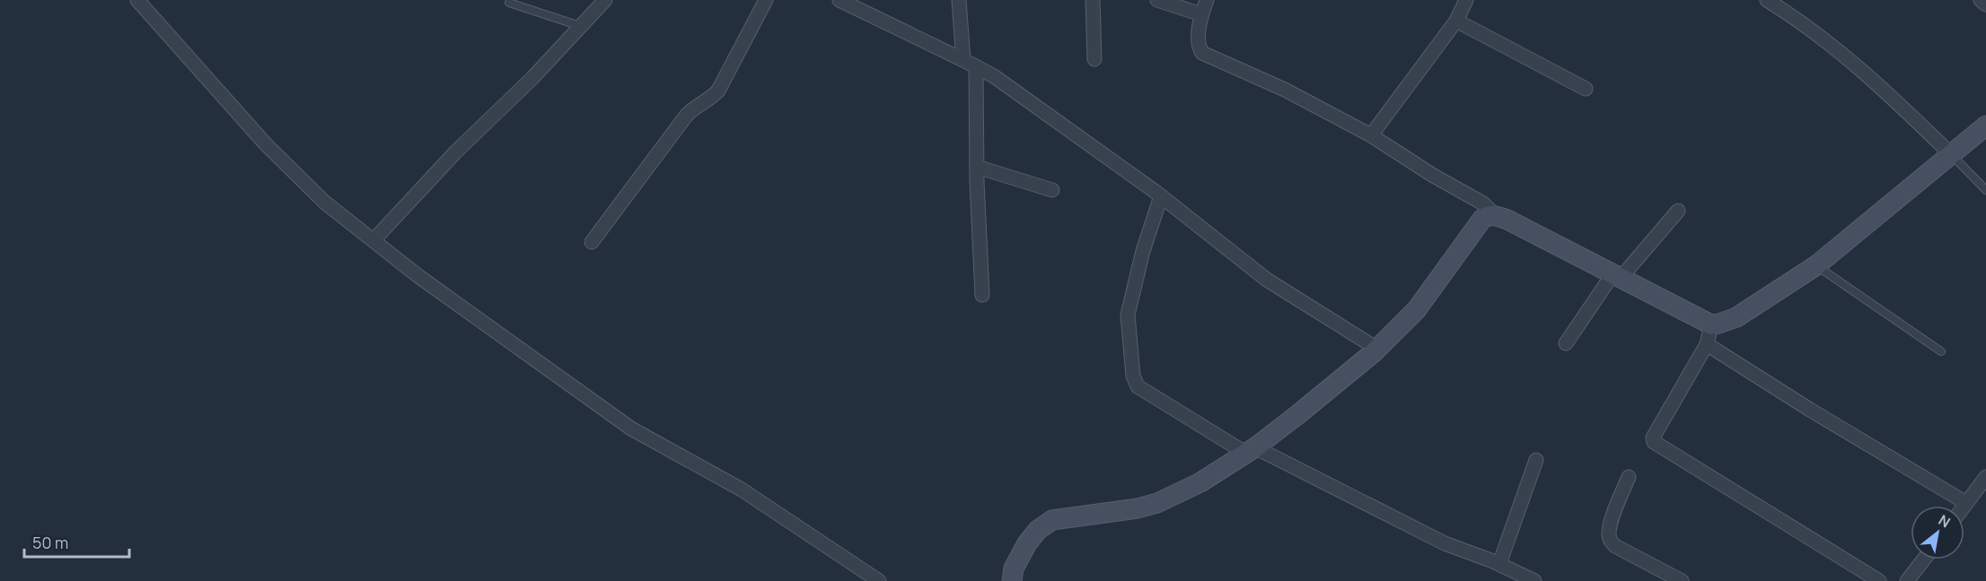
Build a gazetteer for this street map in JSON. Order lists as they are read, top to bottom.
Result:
{
  "scale_bar": "50 m",
  "north": "top right"
}
